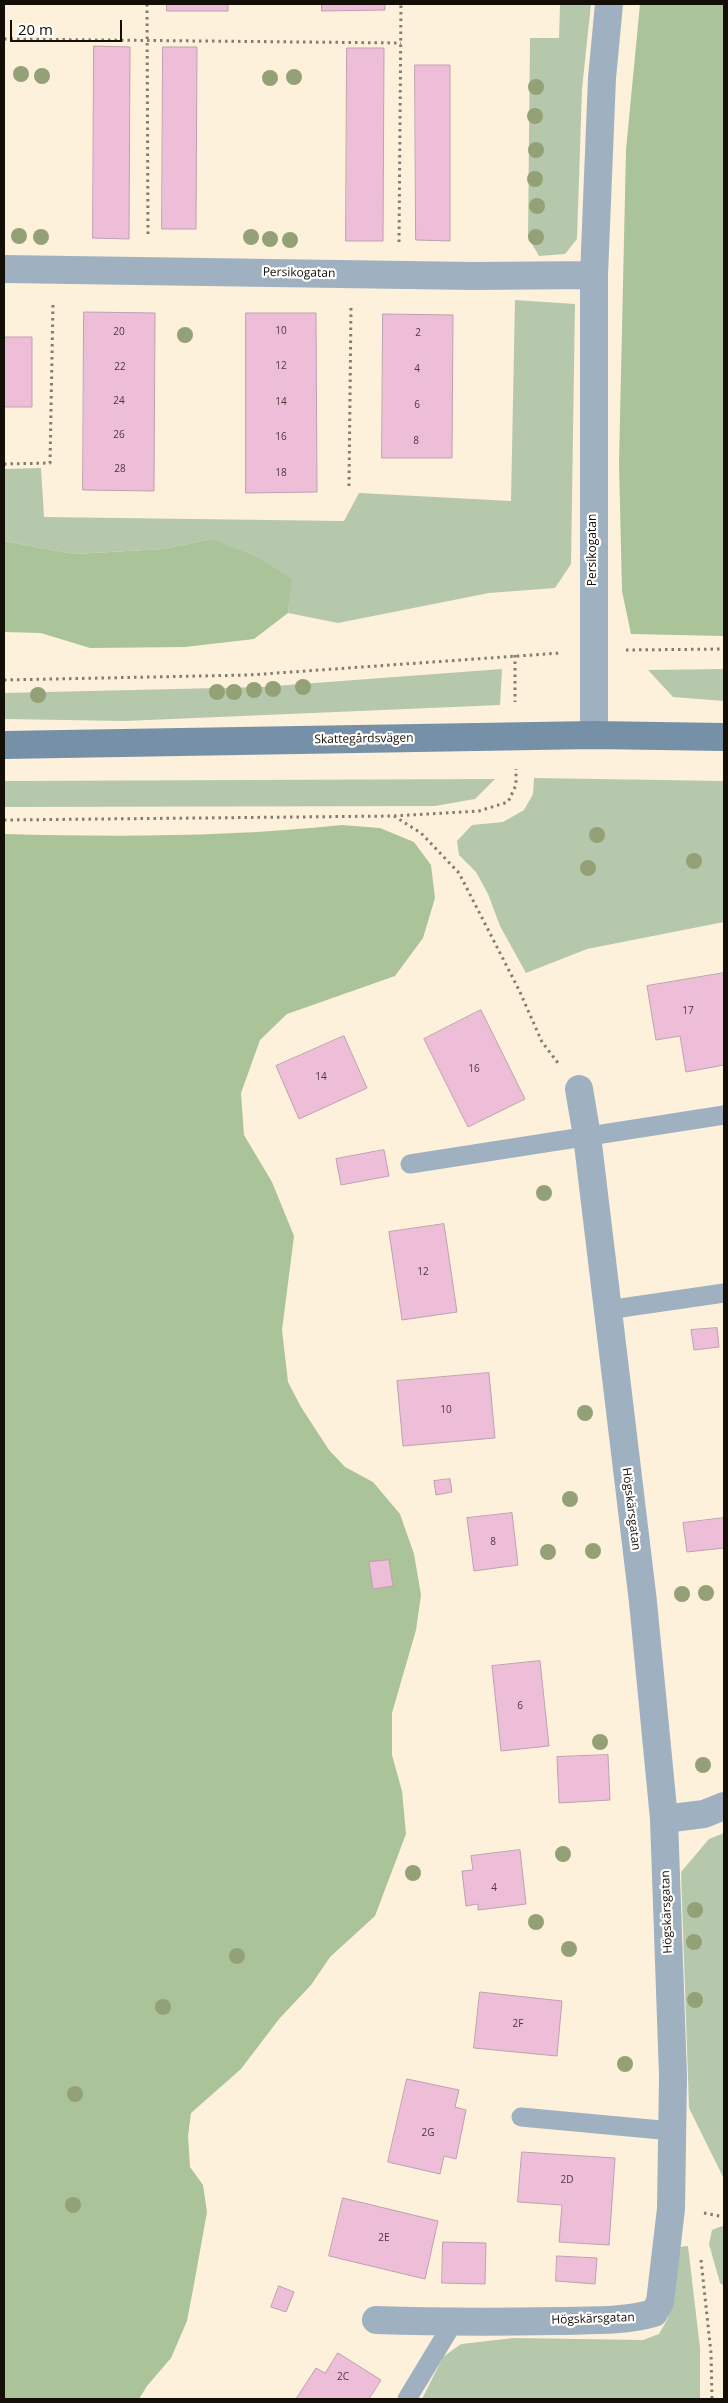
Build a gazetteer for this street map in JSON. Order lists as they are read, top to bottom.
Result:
{
  "streets": {
    "street": ["Persikogatan", "Skattegårdsvägen", "Högskärsgatan"]
  },
  "crossings": [
    ["Persikogatan", "Skattegårdsvägen"]
  ],
  "house_numbers": [
    "10",
    "20",
    "2",
    "12",
    "22",
    "4",
    "24",
    "14",
    "6",
    "26",
    "16",
    "8",
    "28",
    "18",
    "17",
    "16",
    "14",
    "12",
    "10",
    "8",
    "6",
    "4",
    "2F",
    "2G",
    "2D",
    "2E",
    "2C"
  ],
  "scale_bar": "20 m"
}
